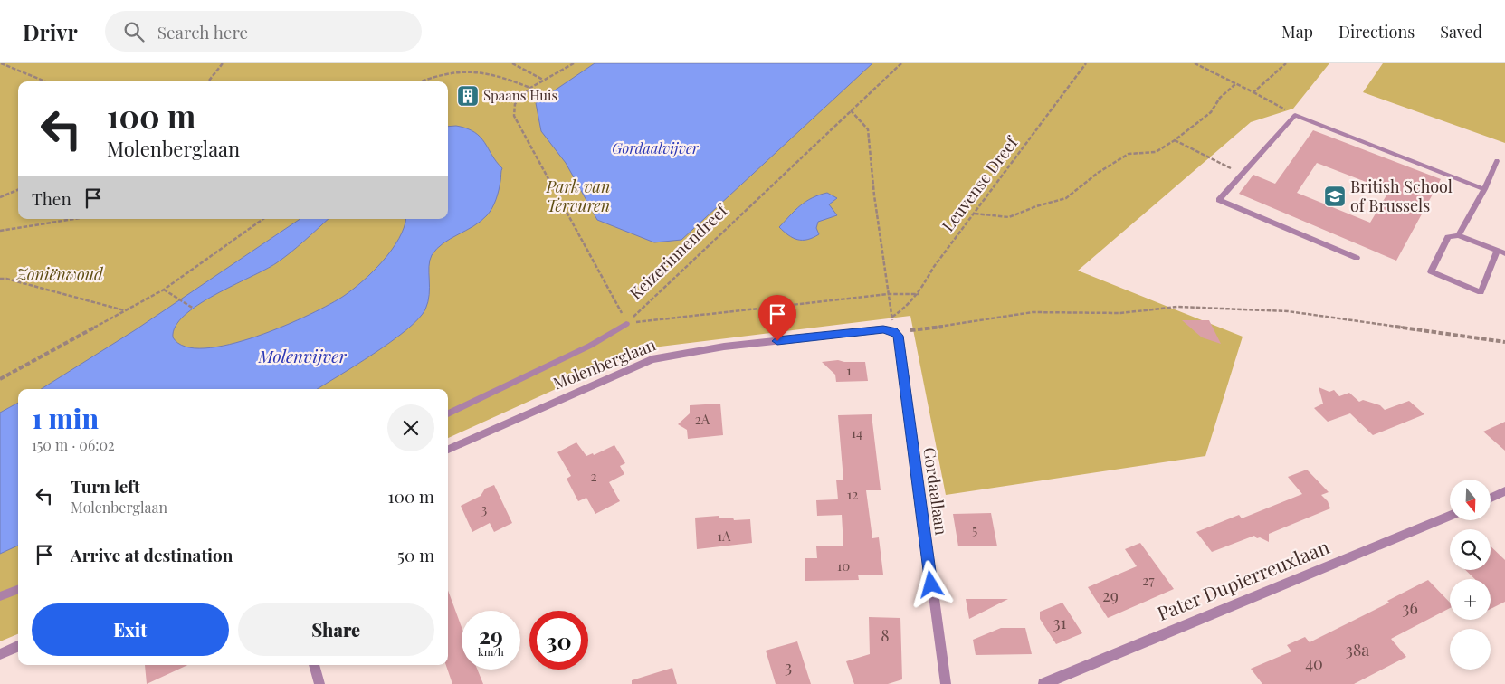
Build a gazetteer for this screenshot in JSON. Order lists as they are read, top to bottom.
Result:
{
  "streets": {
    "street": ["Molenberglaan", "Gordaallaan", "Pater Dupierreuxlaan"],
    "path": ["Leuvense Dreef", "Keizerinnendreef"]
  },
  "crossings": [
    ["Molenberglaan", "Gordaallaan"]
  ],
  "water": ["Gordaalvijver", "Molenvijver"],
  "parks": ["Park van Tervuren", "Zoniënwoud"],
  "places": {
    "building": ["Spaans Huis"],
    "school or university": ["British School of Brussels"]
  },
  "house_numbers": [
    "1",
    "2A",
    "14",
    "2",
    "12",
    "3",
    "5",
    "1A",
    "10",
    "27",
    "29",
    "36",
    "31",
    "8",
    "38a",
    "40",
    "3"
  ],
  "north": "bottom",
  "page": {
    "header": "Drivr",
    "search": "Search here",
    "nav": ["Map", "Directions", "Saved"],
    "turn": ["100 m", "Molenberglaan"],
    "then": "Then",
    "heading": ["1 min", "150 m · 06:02"],
    "list": [
      {
        "name": "Turn left",
        "note": "Molenberglaan",
        "value": "100 m"
      },
      {
        "name": "Arrive at destination",
        "value": "50 m"
      }
    ],
    "map_buttons": ["+", "−"],
    "buttons": ["Exit", "Share"],
    "speed": "29 km/h",
    "limit": "30"
  }
}
